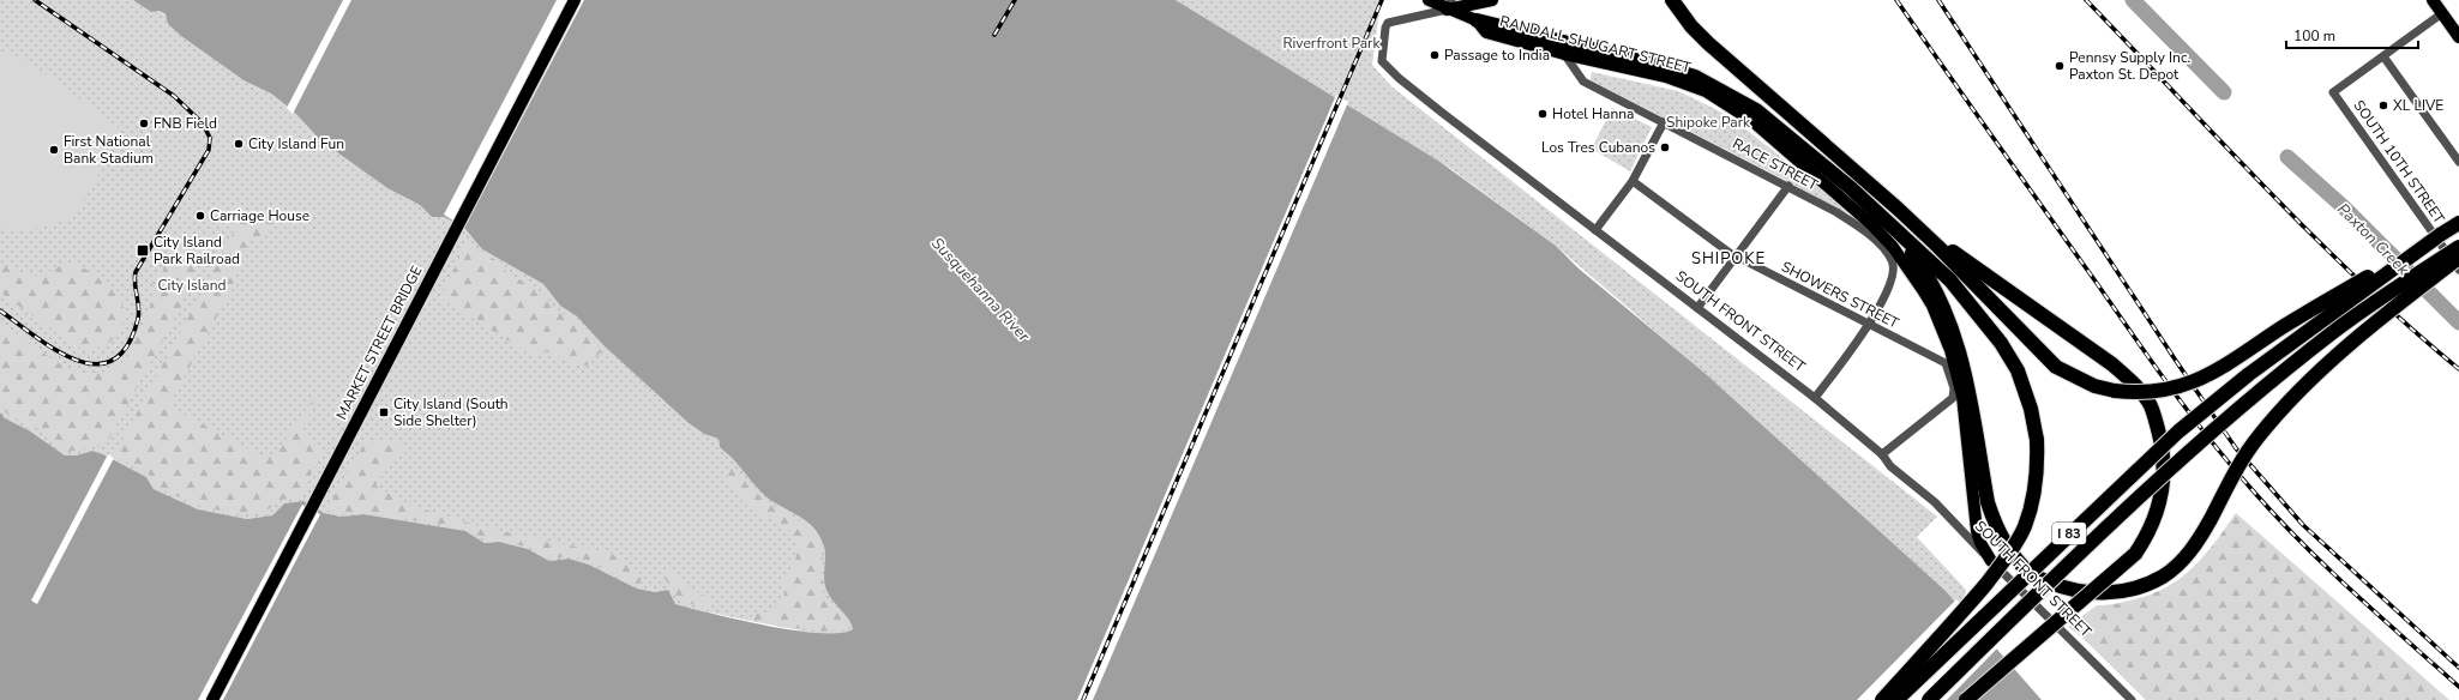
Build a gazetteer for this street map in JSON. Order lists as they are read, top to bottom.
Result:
{
  "streets": {
    "highway": ["I 83"],
    "main road": ["RANDALL SHUGART STREET", "MARKET STREET BRIDGE"],
    "street": [
      "SOUTH 10TH STREET",
      "RACE STREET",
      "SHOWERS STREET",
      "SOUTH FRONT STREET"
    ]
  },
  "crossings": [
    ["RANDALL SHUGART STREET", "RACE STREET"],
    ["RANDALL SHUGART STREET", "SOUTH FRONT STREET"],
    ["RACE STREET", "SHOWERS STREET"],
    ["SHOWERS STREET", "SOUTH FRONT STREET"]
  ],
  "districts": ["SHIPOKE"],
  "water": ["Paxton Creek", "Susquehanna River"],
  "parks": ["Riverfront Park", "Shipoke Park", "City Island"],
  "places": {
    "other": [
      "Passage to India",
      "Pennsy Supply Inc. Paxton St. Depot",
      "XL LIVE",
      "Hotel Hanna",
      "FNB Field",
      "City Island Fun",
      "Los Tres Cubanos",
      "First National Bank Stadium",
      "Carriage House"
    ],
    "transit": ["City Island Park Railroad", "City Island (South Side Shelter)"]
  },
  "scale_bar": "100 m"
}
